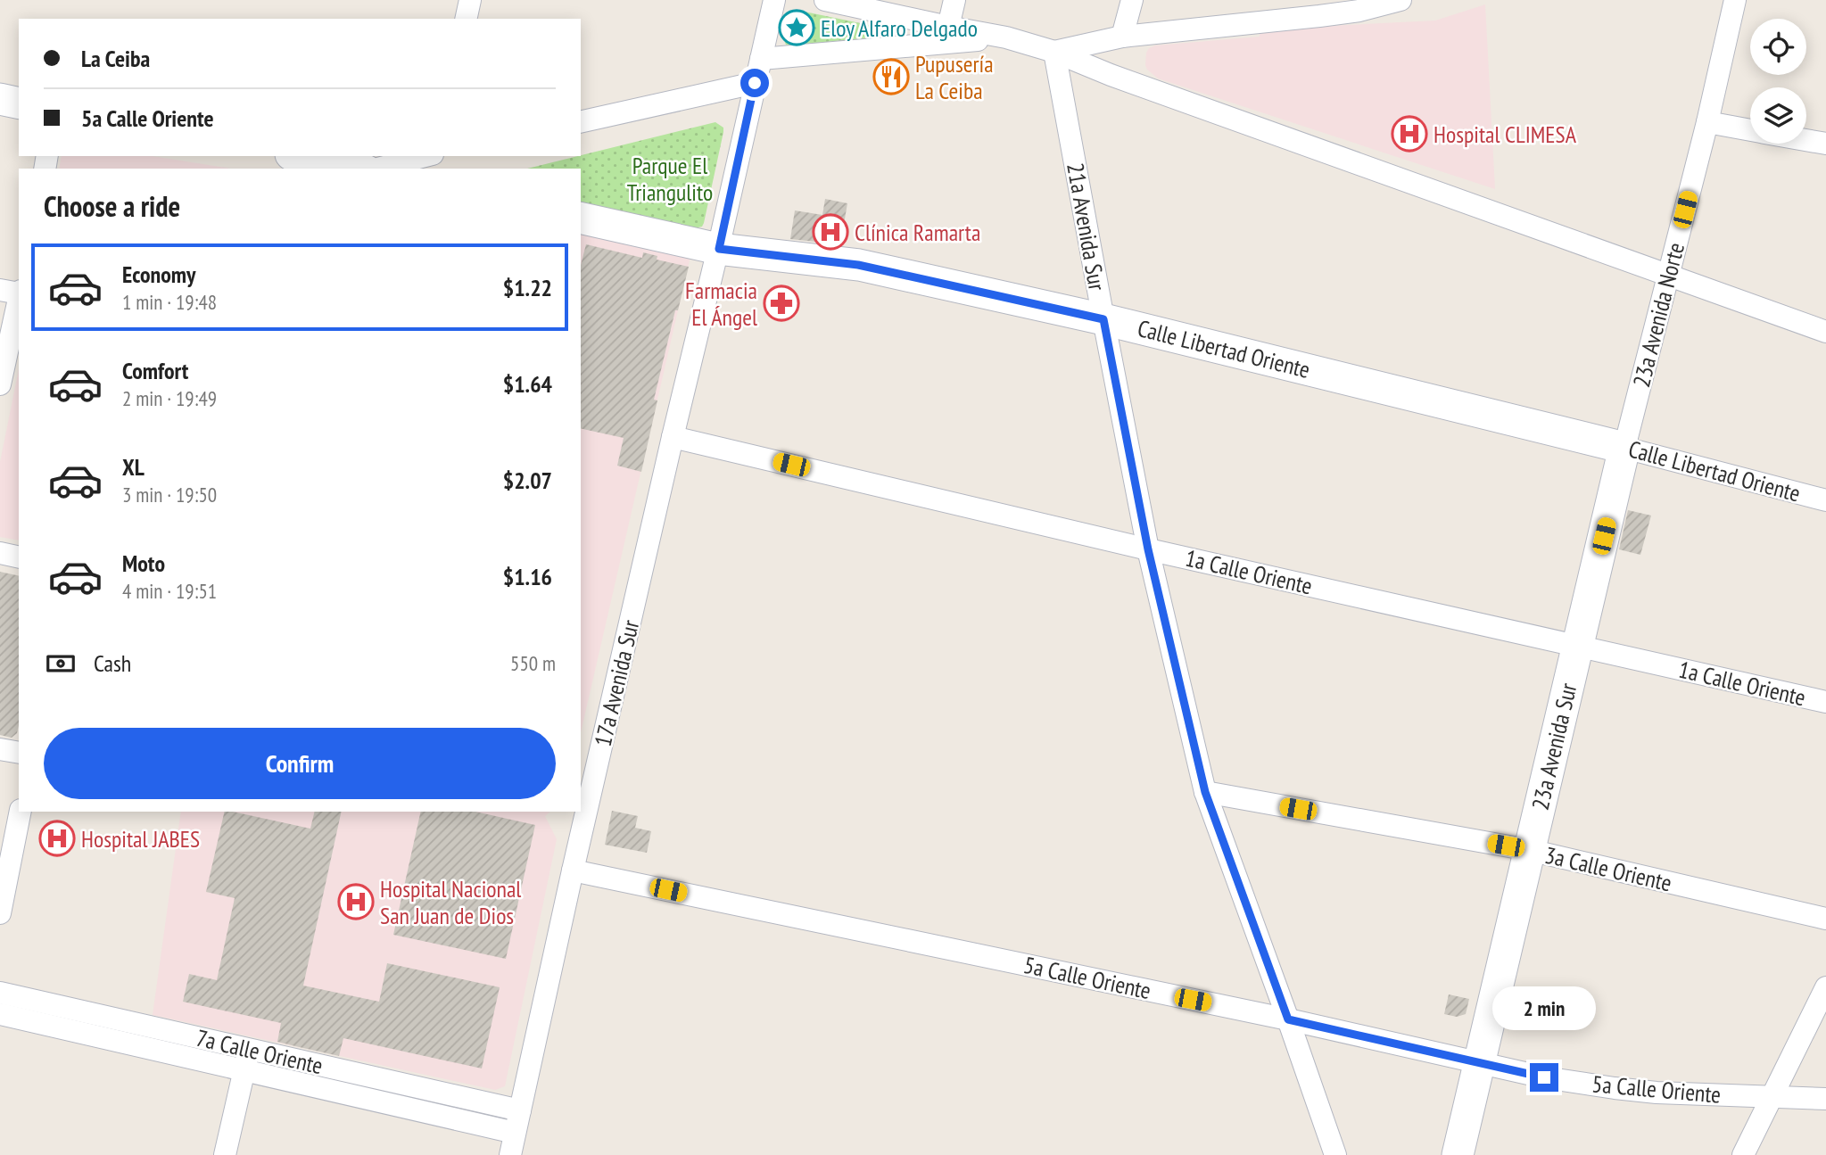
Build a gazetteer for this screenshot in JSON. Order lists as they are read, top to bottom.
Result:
{
  "streets": {
    "main road": ["Calle Libertad Oriente", "23a Avenida Sur"],
    "street": [
      "21a Avenida Sur",
      "23a Avenida Norte",
      "1a Calle Oriente",
      "17a Avenida Sur",
      "3a Calle Oriente",
      "5a Calle Oriente",
      "7a Calle Oriente"
    ]
  },
  "crossings": [
    ["21a Avenida Sur", "Calle Libertad Oriente"],
    ["21a Avenida Sur", "1a Calle Oriente"],
    ["21a Avenida Sur", "3a Calle Oriente"],
    ["21a Avenida Sur", "5a Calle Oriente"],
    ["23a Avenida Norte", "Calle Libertad Oriente"],
    ["23a Avenida Norte", "23a Avenida Sur"],
    ["Calle Libertad Oriente", "17a Avenida Sur"],
    ["Calle Libertad Oriente", "23a Avenida Sur"],
    ["1a Calle Oriente", "17a Avenida Sur"],
    ["1a Calle Oriente", "23a Avenida Sur"],
    ["17a Avenida Sur", "5a Calle Oriente"],
    ["17a Avenida Sur", "7a Calle Oriente"],
    ["23a Avenida Sur", "3a Calle Oriente"],
    ["23a Avenida Sur", "5a Calle Oriente"]
  ],
  "parks": ["Parque El Triangulito"],
  "places": {
    "place": ["Eloy Alfaro Delgado"],
    "restaurant": ["Pupusería La Ceiba"],
    "hospital": [
      "Hospital CLIMESA",
      "Clínica Ramarta",
      "Hospital JABES",
      "Hospital Nacional San Juan de Dios"
    ],
    "pharmacy": ["Farmacia El Ángel"]
  },
  "page": {
    "banner": ["La Ceiba", "5a Calle Oriente"],
    "heading": "Choose a ride",
    "list": [
      {
        "name": "Economy",
        "note": "1 min · 19:48",
        "value": "$1.22"
      },
      {
        "name": "Comfort",
        "note": "2 min · 19:49",
        "value": "$1.64"
      },
      {
        "name": "XL",
        "note": "3 min · 19:50",
        "value": "$2.07"
      },
      {
        "name": "Moto",
        "note": "4 min · 19:51",
        "value": "$1.16"
      }
    ],
    "pay": ["Cash", "550 m"],
    "buttons": "Confirm",
    "bubble": "2 min"
  }
}
